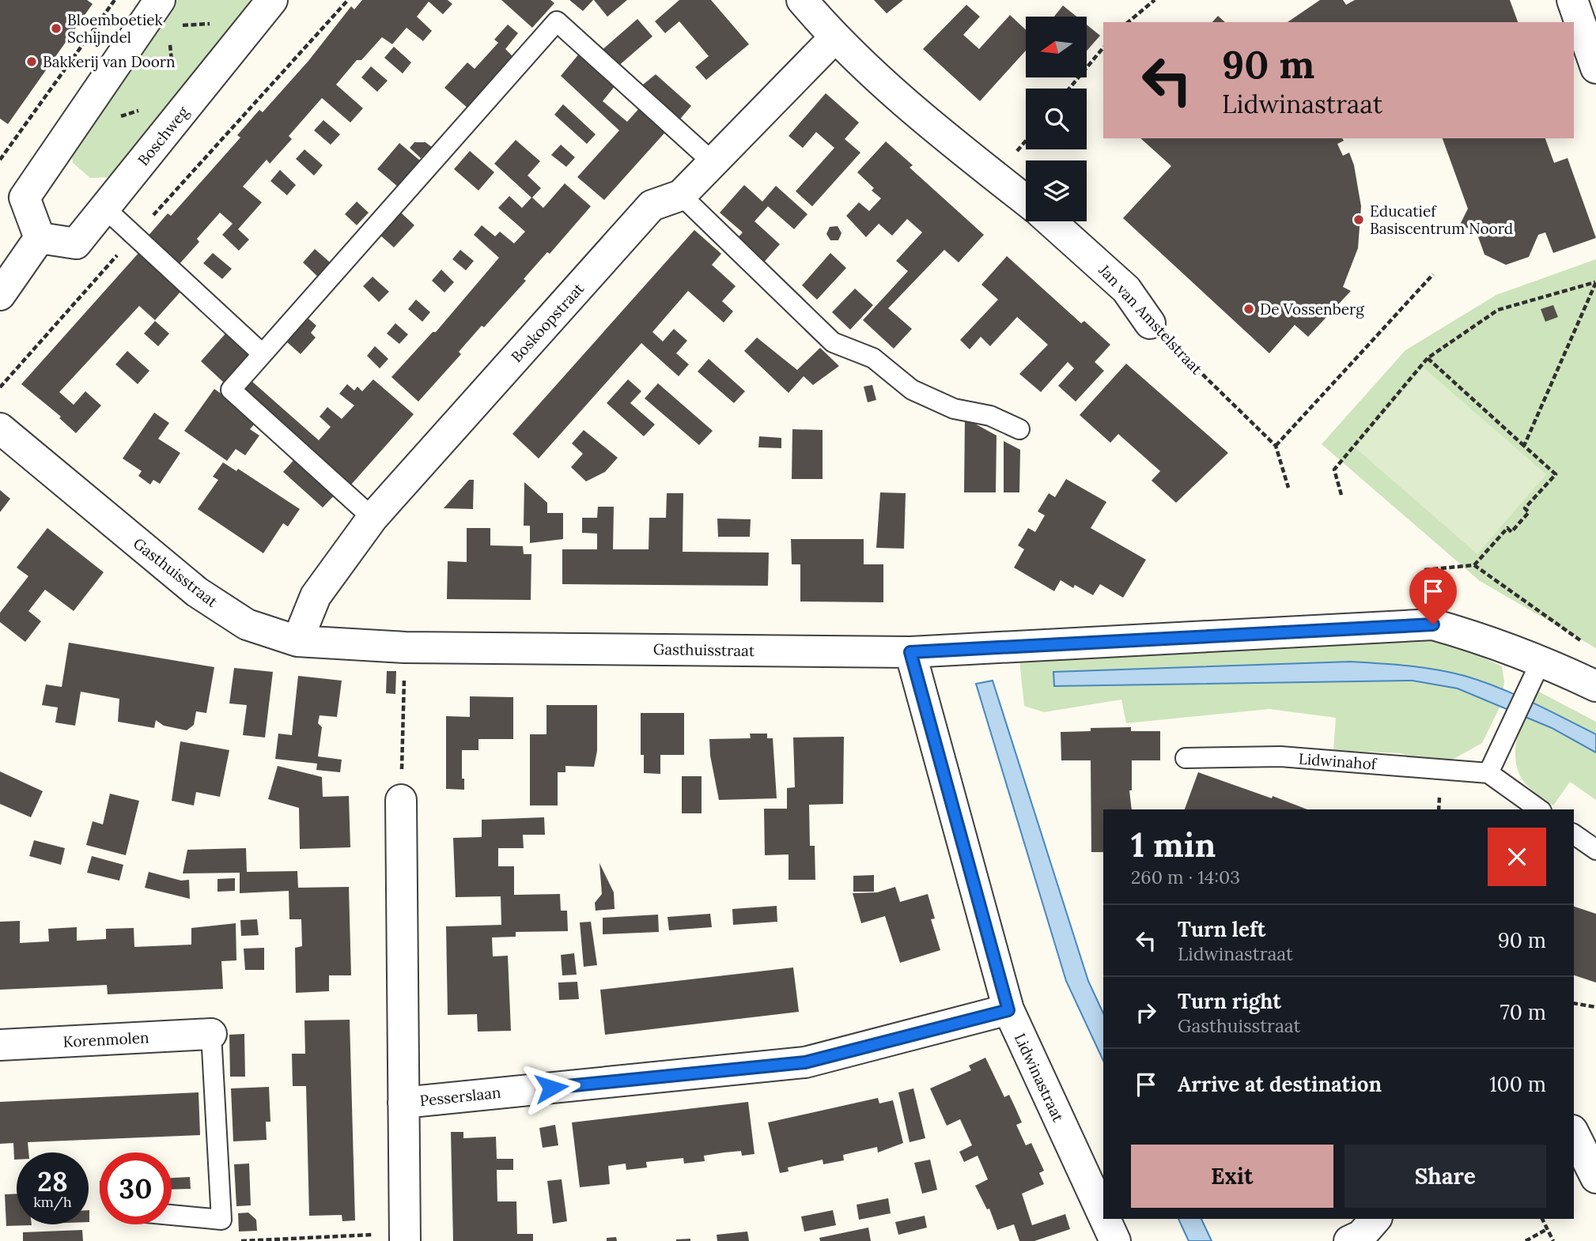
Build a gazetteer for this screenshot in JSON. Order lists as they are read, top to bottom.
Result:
{
  "streets": {
    "street": [
      "Boschweg",
      "Jan van Amstelstraat",
      "Boskoopstraat",
      "Gasthuisstraat",
      "Korenmolen",
      "Lidwinastraat",
      "Pesserslaan"
    ],
    "lane": ["Lidwinahof"]
  },
  "crossings": [
    ["Boskoopstraat", "Gasthuisstraat"],
    ["Gasthuisstraat", "Lidwinastraat"],
    ["Lidwinastraat", "Pesserslaan"]
  ],
  "places": [
    "Bloemboetiek Schijndel",
    "Bakkerij van Doorn",
    "Educatief Basiscentrum Noord",
    "De Vossenberg"
  ],
  "north": "left",
  "page": {
    "turn": ["90 m", "Lidwinastraat"],
    "heading": ["1 min", "260 m · 14:03"],
    "list": [
      {
        "name": "Turn left",
        "note": "Lidwinastraat",
        "value": "90 m"
      },
      {
        "name": "Turn right",
        "note": "Gasthuisstraat",
        "value": "70 m"
      },
      {
        "name": "Arrive at destination",
        "value": "100 m"
      }
    ],
    "buttons": ["Exit", "Share"],
    "speed": "28 km/h",
    "limit": "30"
  }
}
